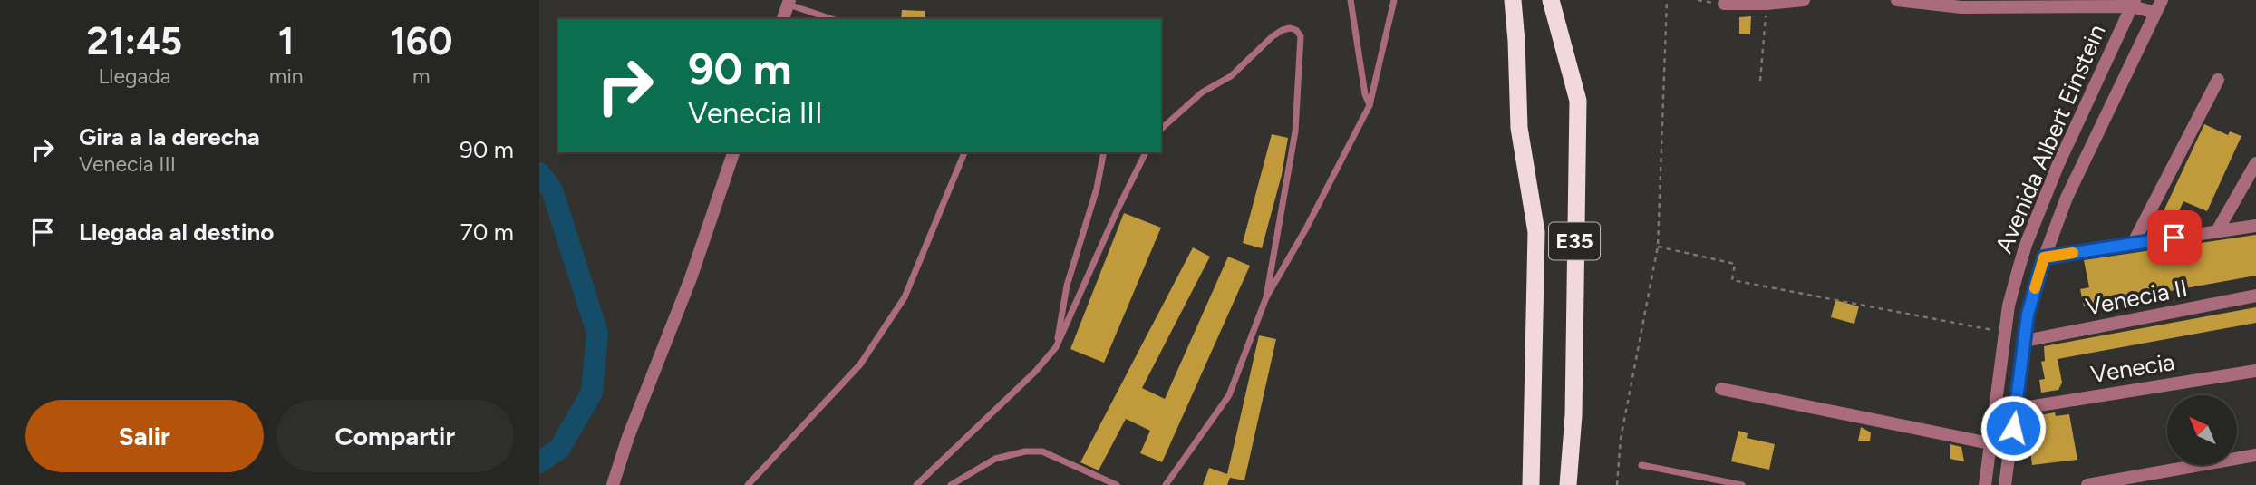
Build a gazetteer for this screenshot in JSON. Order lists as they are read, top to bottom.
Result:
{
  "streets": {
    "highway": ["E35"],
    "street": ["Avenida Albert Einstein", "Venecia II", "Venecia"]
  },
  "crossings": [
    ["Avenida Albert Einstein", "Venecia II"],
    ["Avenida Albert Einstein", "Venecia"]
  ],
  "north": "top left",
  "page": {
    "eta": [
      "21:45",
      "Llegada",
      "1",
      "min",
      "160",
      "m"
    ],
    "turn": ["90 m", "Venecia III"],
    "list": [
      {
        "name": "Gira a la derecha",
        "note": "Venecia III",
        "value": "90 m"
      },
      {
        "name": "Llegada al destino",
        "value": "70 m"
      }
    ],
    "buttons": ["Salir", "Compartir"]
  }
}
